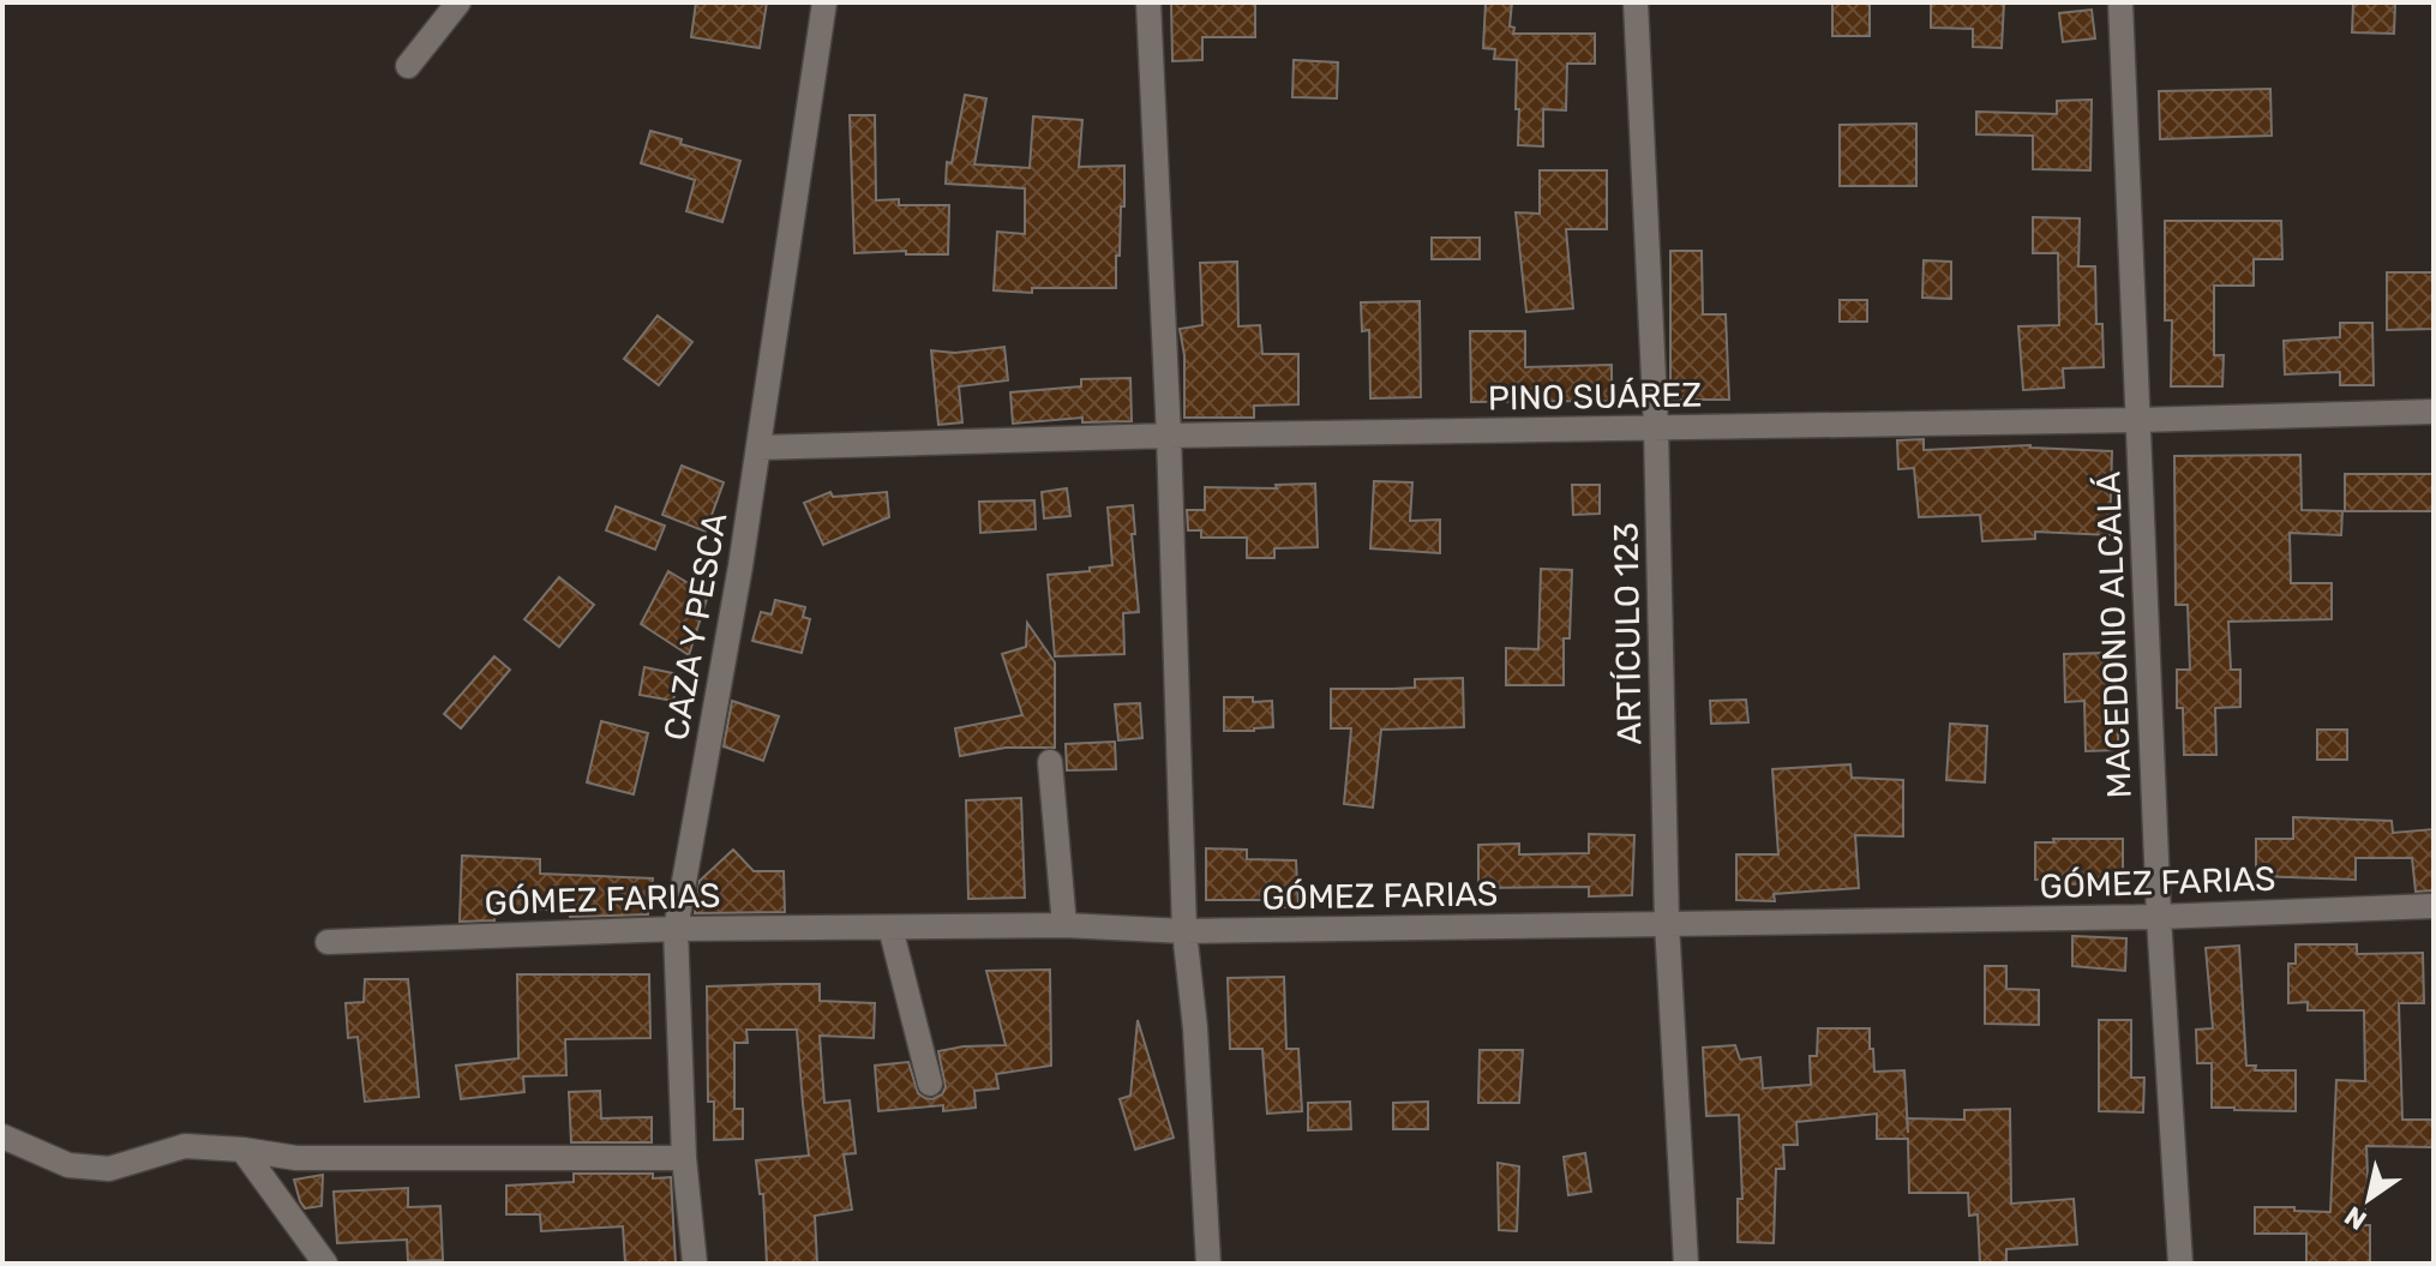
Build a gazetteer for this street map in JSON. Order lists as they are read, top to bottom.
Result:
{
  "streets": {
    "street": [
      "PINO SUÁREZ",
      "CAZA Y PESCA",
      "ARTÍCULO 123",
      "MACEDONIO ALCALÁ",
      "GÓMEZ FARIAS"
    ]
  },
  "crossings": [
    ["PINO SUÁREZ", "CAZA Y PESCA"],
    ["PINO SUÁREZ", "ARTÍCULO 123"],
    ["PINO SUÁREZ", "MACEDONIO ALCALÁ"],
    ["CAZA Y PESCA", "GÓMEZ FARIAS"],
    ["ARTÍCULO 123", "GÓMEZ FARIAS"],
    ["MACEDONIO ALCALÁ", "GÓMEZ FARIAS"]
  ],
  "north": "bottom left"
}
